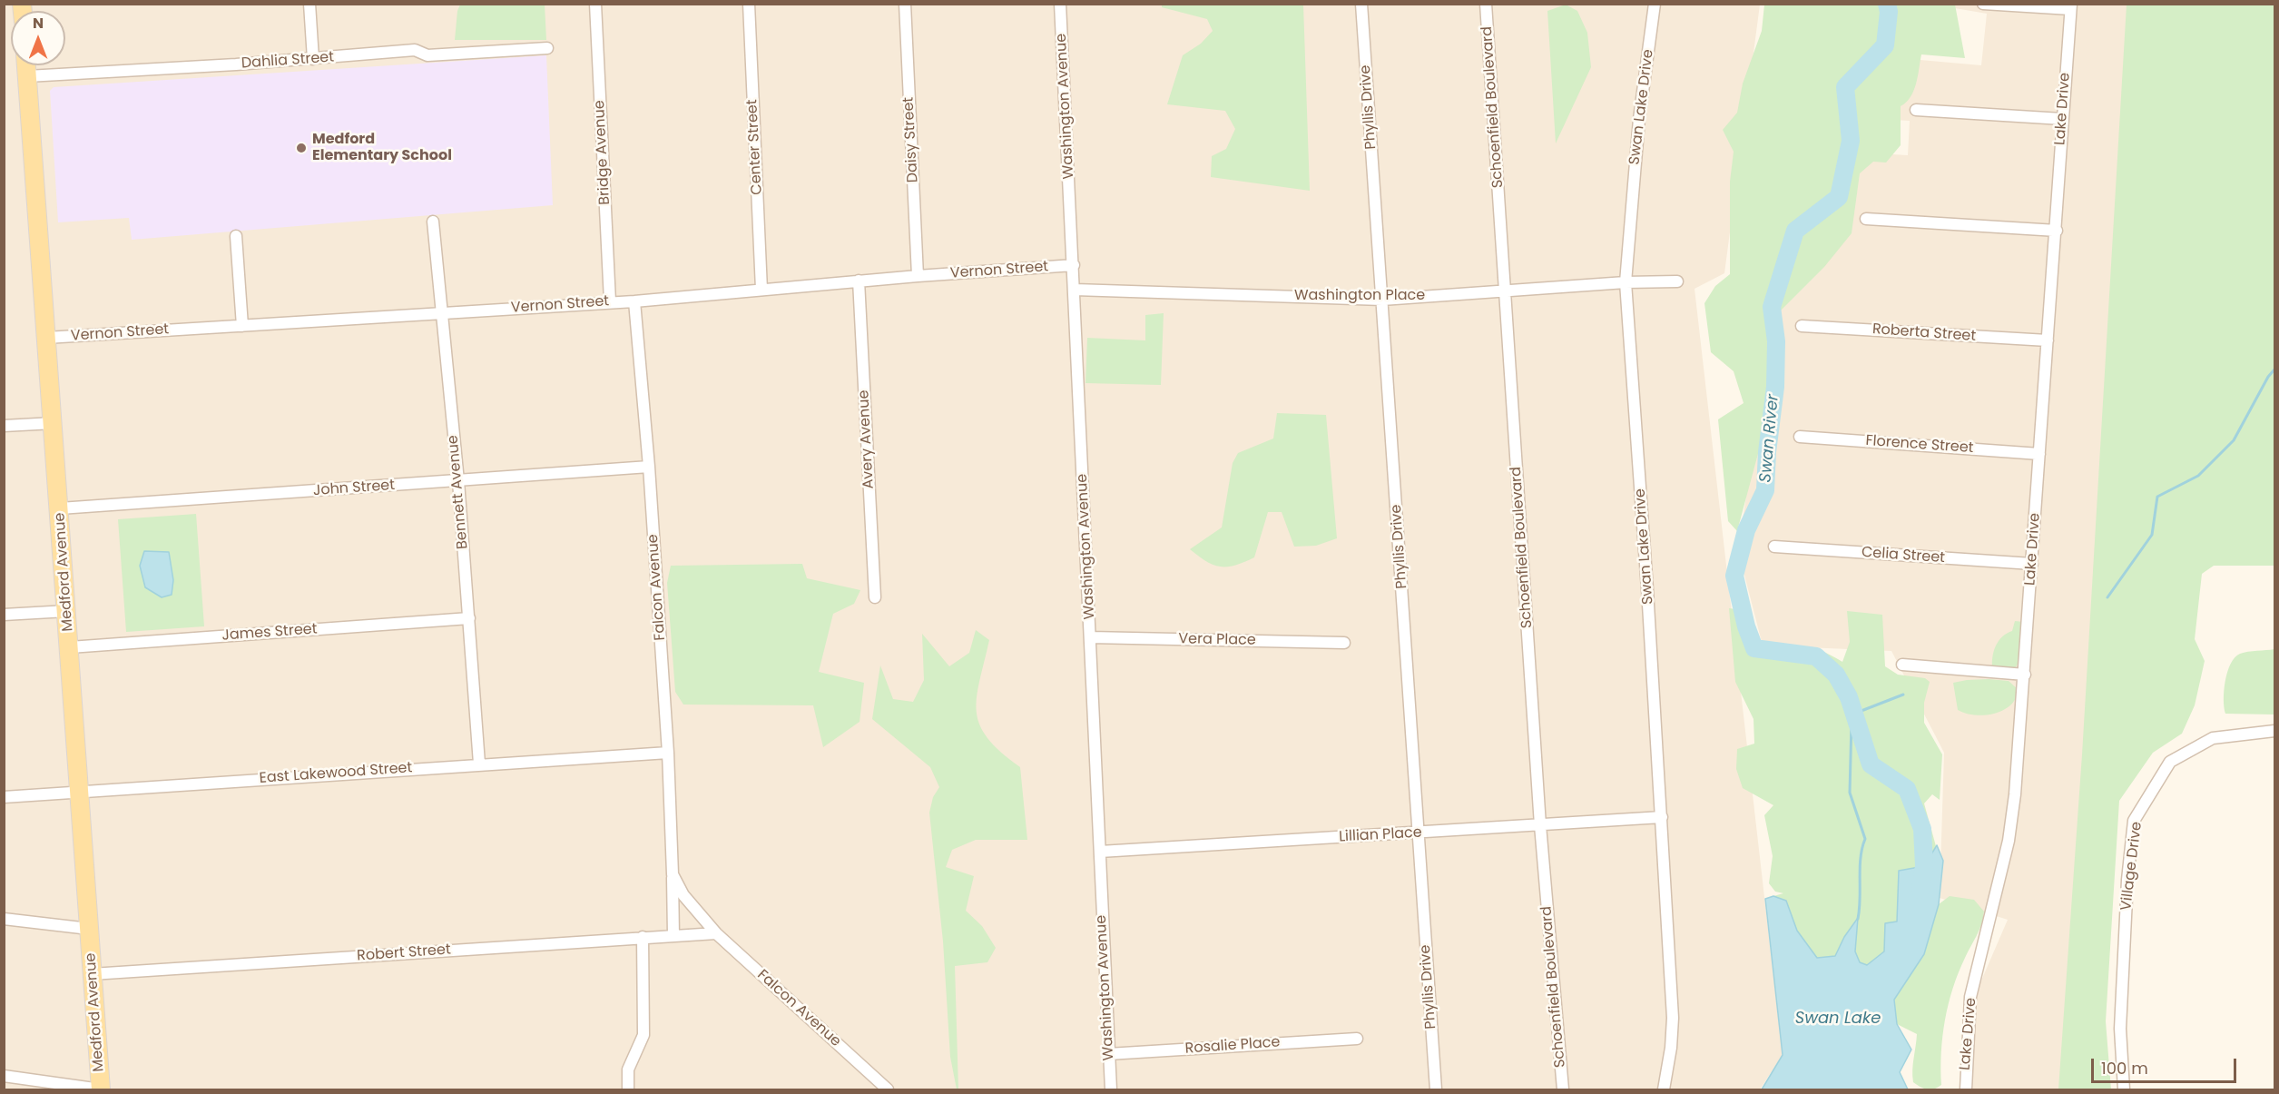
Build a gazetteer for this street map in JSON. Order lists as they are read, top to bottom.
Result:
{
  "streets": {
    "main road": ["Medford Avenue"],
    "street": [
      "Dahlia Street",
      "Washington Avenue",
      "Phyllis Drive",
      "Schoenfield Boulevard",
      "Swan Lake Drive",
      "Lake Drive",
      "Daisy Street",
      "Center Street",
      "Bridge Avenue",
      "Vernon Street",
      "Washington Place",
      "Roberta Street",
      "Avery Avenue",
      "Florence Street",
      "John Street",
      "Bennett Avenue",
      "Celia Street",
      "Falcon Avenue",
      "James Street",
      "Vera Place",
      "East Lakewood Street",
      "Lillian Place",
      "Village Drive",
      "Robert Street",
      "Rosalie Place"
    ]
  },
  "crossings": [
    ["Dahlia Street", "Medford Avenue"],
    ["Washington Avenue", "Vernon Street"],
    ["Washington Avenue", "Washington Place"],
    ["Washington Avenue", "Vera Place"],
    ["Washington Avenue", "Lillian Place"],
    ["Washington Avenue", "Rosalie Place"],
    ["Phyllis Drive", "Washington Place"],
    ["Phyllis Drive", "Lillian Place"],
    ["Schoenfield Boulevard", "Washington Place"],
    ["Schoenfield Boulevard", "Lillian Place"],
    ["Swan Lake Drive", "Washington Place"],
    ["Swan Lake Drive", "Lillian Place"],
    ["Lake Drive", "Roberta Street"],
    ["Lake Drive", "Florence Street"],
    ["Lake Drive", "Celia Street"],
    ["Daisy Street", "Vernon Street"],
    ["Center Street", "Vernon Street"],
    ["Bridge Avenue", "Vernon Street"],
    ["Vernon Street", "Avery Avenue"],
    ["Vernon Street", "Bennett Avenue"],
    ["Vernon Street", "Medford Avenue"],
    ["Vernon Street", "Falcon Avenue"],
    ["John Street", "Bennett Avenue"],
    ["John Street", "Medford Avenue"],
    ["John Street", "Falcon Avenue"],
    ["Bennett Avenue", "James Street"],
    ["Bennett Avenue", "East Lakewood Street"],
    ["Medford Avenue", "James Street"],
    ["Medford Avenue", "East Lakewood Street"],
    ["Medford Avenue", "Robert Street"],
    ["Falcon Avenue", "East Lakewood Street"],
    ["Falcon Avenue", "Robert Street"]
  ],
  "water": ["Swan River", "Swan Lake"],
  "places": ["Medford Elementary School"],
  "scale_bar": "100 m",
  "north": "top"
}
